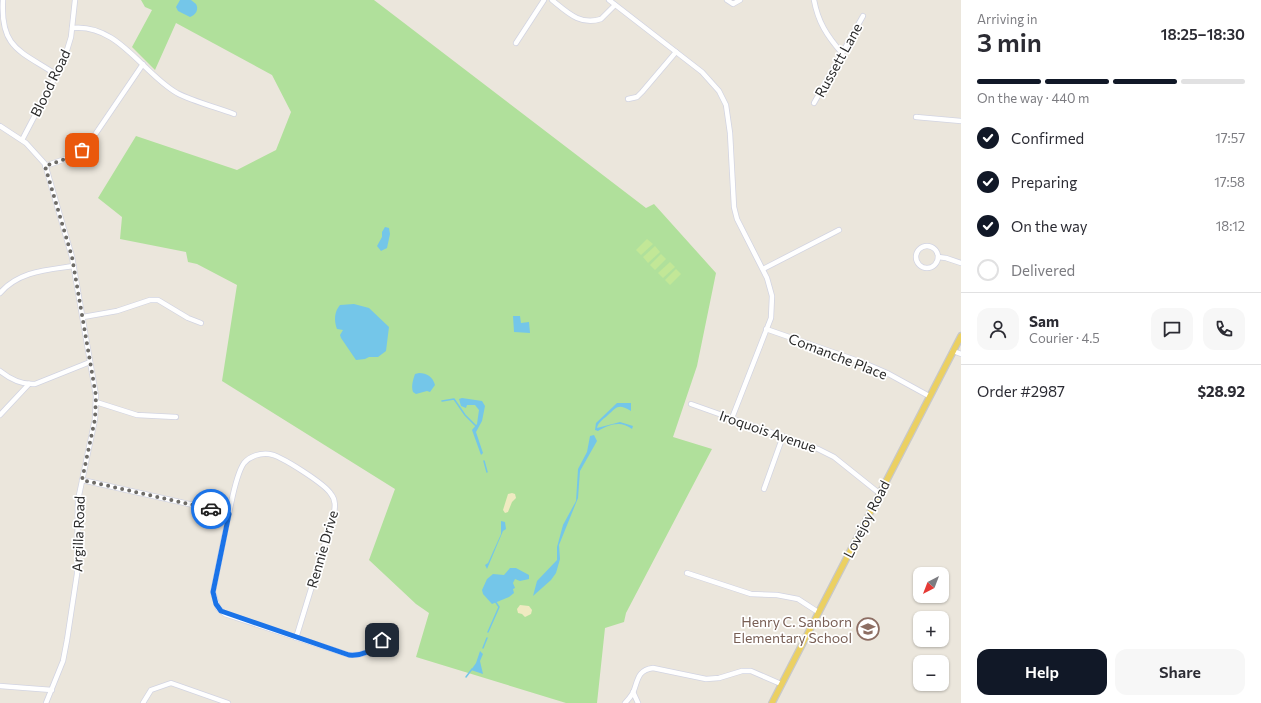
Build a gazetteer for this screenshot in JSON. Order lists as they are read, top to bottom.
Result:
{
  "streets": {
    "main road": ["Lovejoy Road"],
    "street": [
      "Russett Lane",
      "Blood Road",
      "Comanche Place",
      "Iroquois Avenue",
      "Argilla Road",
      "Rennie Drive"
    ]
  },
  "crossings": [
    ["Blood Road", "Argilla Road"],
    ["Comanche Place", "Lovejoy Road"],
    ["Iroquois Avenue", "Lovejoy Road"]
  ],
  "places": {
    "school or university": ["Henry C. Sanborn Elementary School"]
  },
  "north": "bottom left",
  "page": {
    "heading": ["3 min", "Arriving in", "18:25–18:30"],
    "panel": [
      "Sam",
      "Courier · 4.5",
      "Order #2987",
      "$28.92"
    ],
    "bar": "On the way · 440 m",
    "list": [
      ["Confirmed", "17:57"],
      ["Preparing", "17:58"],
      ["On the way", "18:12"],
      "Delivered"
    ],
    "map_buttons": ["+", "−"],
    "buttons": ["Help", "Share"]
  }
}
